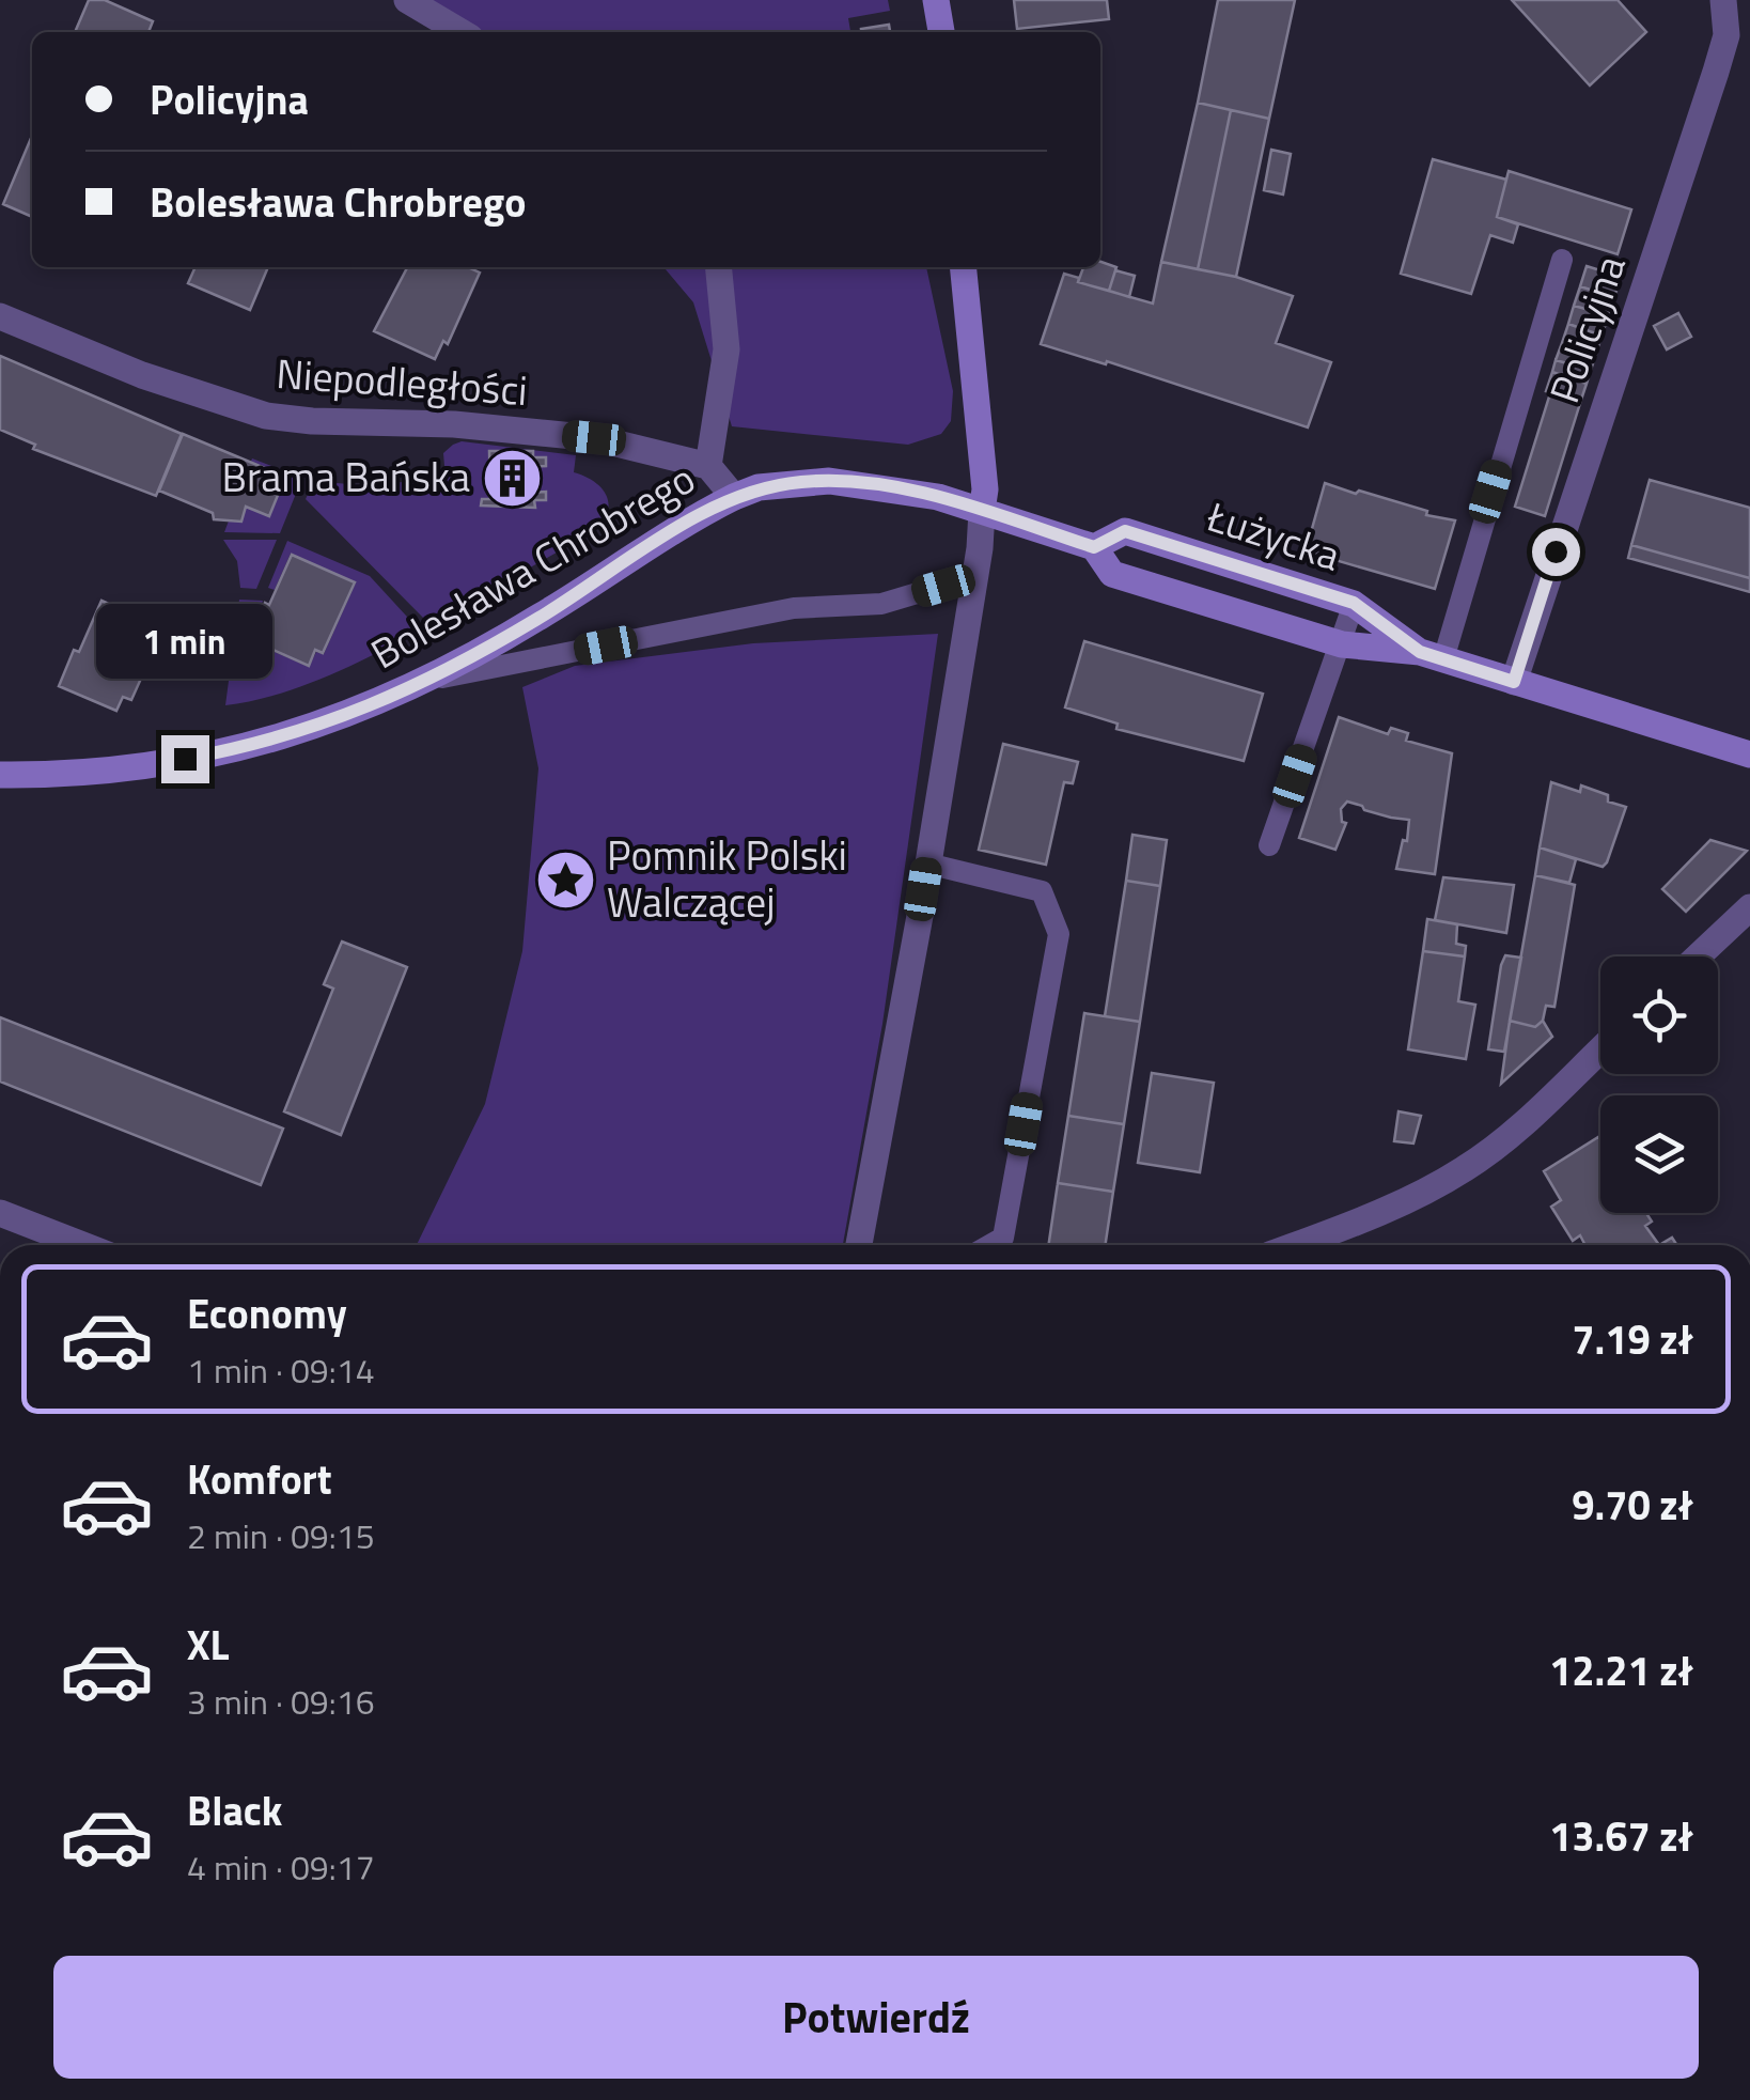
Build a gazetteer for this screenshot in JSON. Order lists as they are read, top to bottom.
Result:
{
  "streets": {
    "street": [
      "Policyjna",
      "Niepodległości",
      "Łużycka",
      "Bolesława Chrobrego"
    ]
  },
  "crossings": [
    ["Policyjna", "Łużycka"],
    ["Łużycka", "Bolesława Chrobrego"]
  ],
  "places": {
    "building": ["Brama Bańska"],
    "place": ["Pomnik Polski Walczącej"]
  },
  "page": {
    "banner": ["Policyjna", "Bolesława Chrobrego"],
    "bubble": "1 min",
    "list": [
      {
        "name": "Economy",
        "note": "1 min · 09:14",
        "value": "7.19 zł"
      },
      {
        "name": "Komfort",
        "note": "2 min · 09:15",
        "value": "9.70 zł"
      },
      {
        "name": "XL",
        "note": "3 min · 09:16",
        "value": "12.21 zł"
      },
      {
        "name": "Black",
        "note": "4 min · 09:17",
        "value": "13.67 zł"
      }
    ],
    "buttons": "Potwierdź"
  }
}
